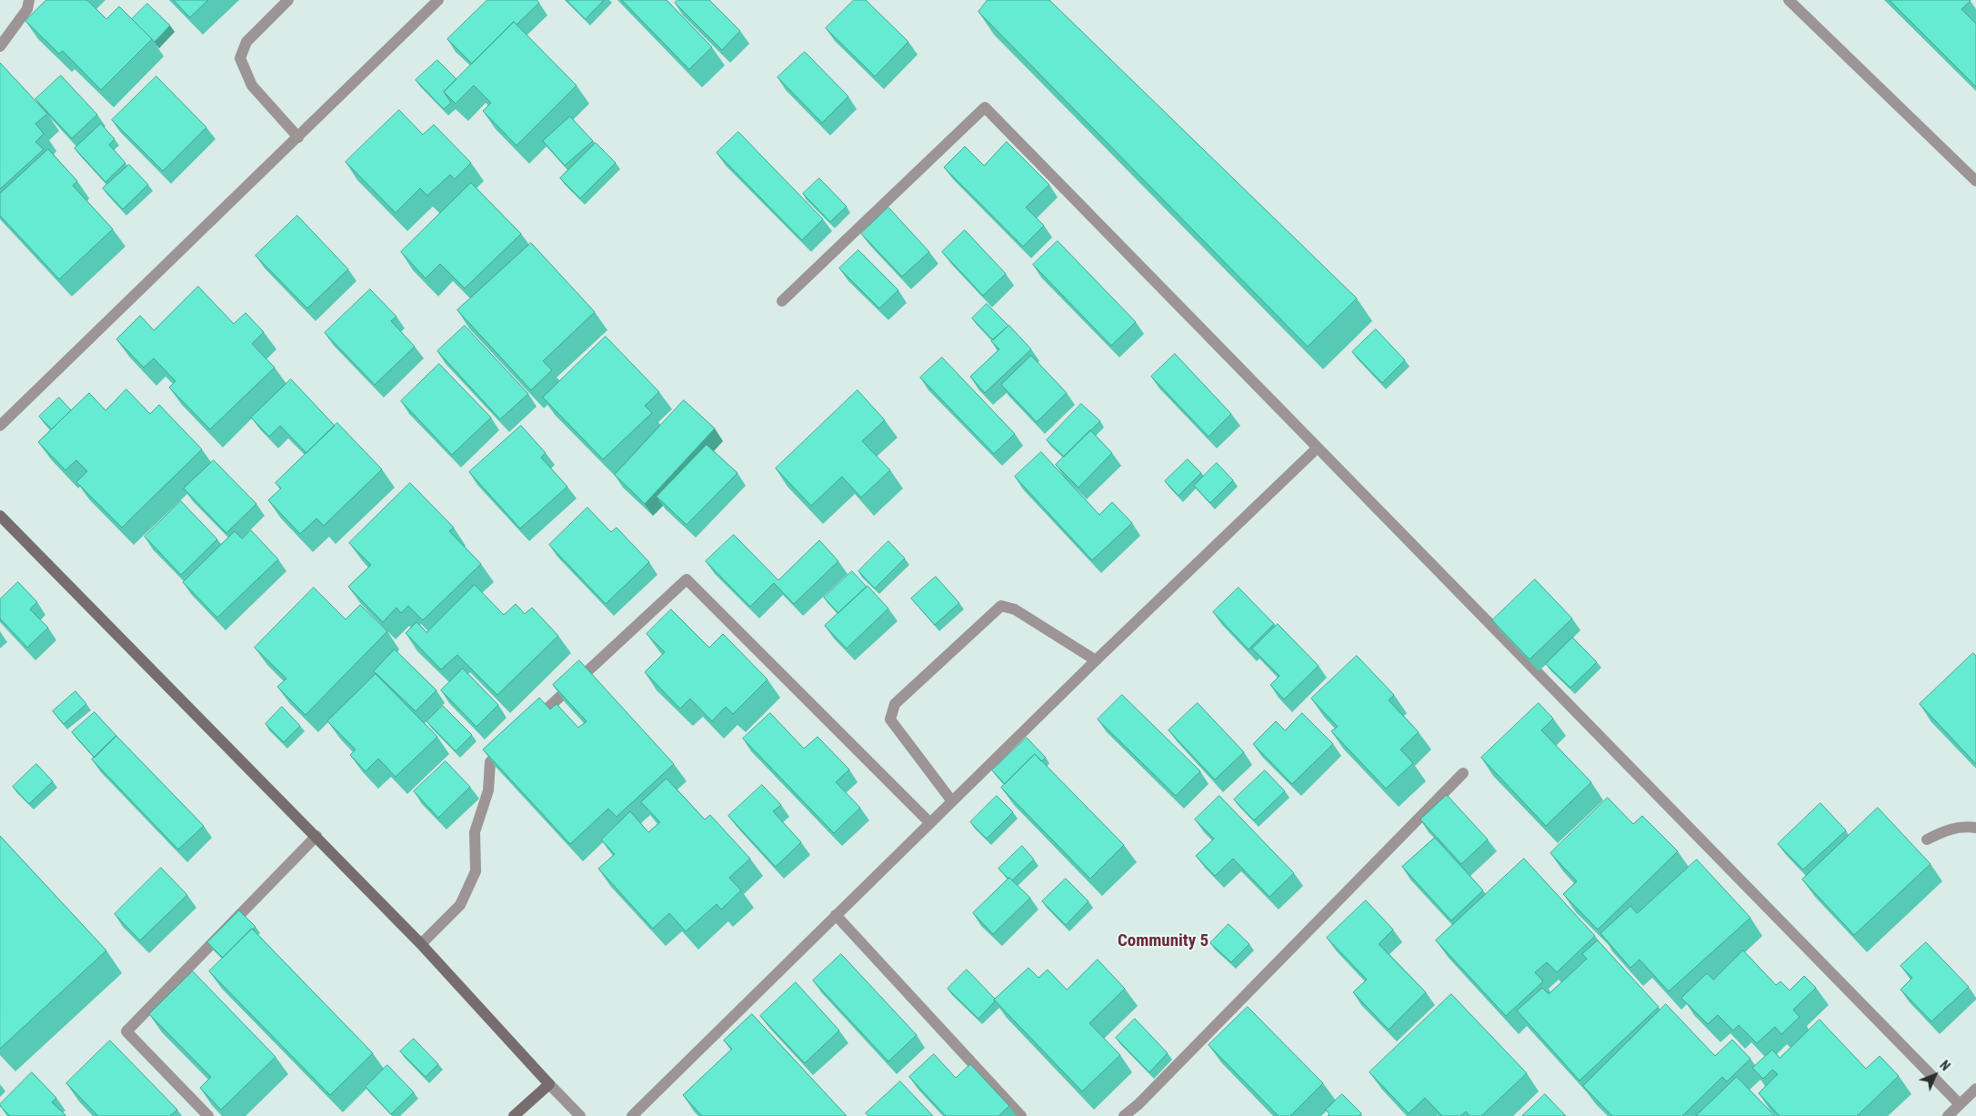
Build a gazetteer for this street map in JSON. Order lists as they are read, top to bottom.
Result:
{
  "districts": ["Community 5"],
  "north": "top right"
}
